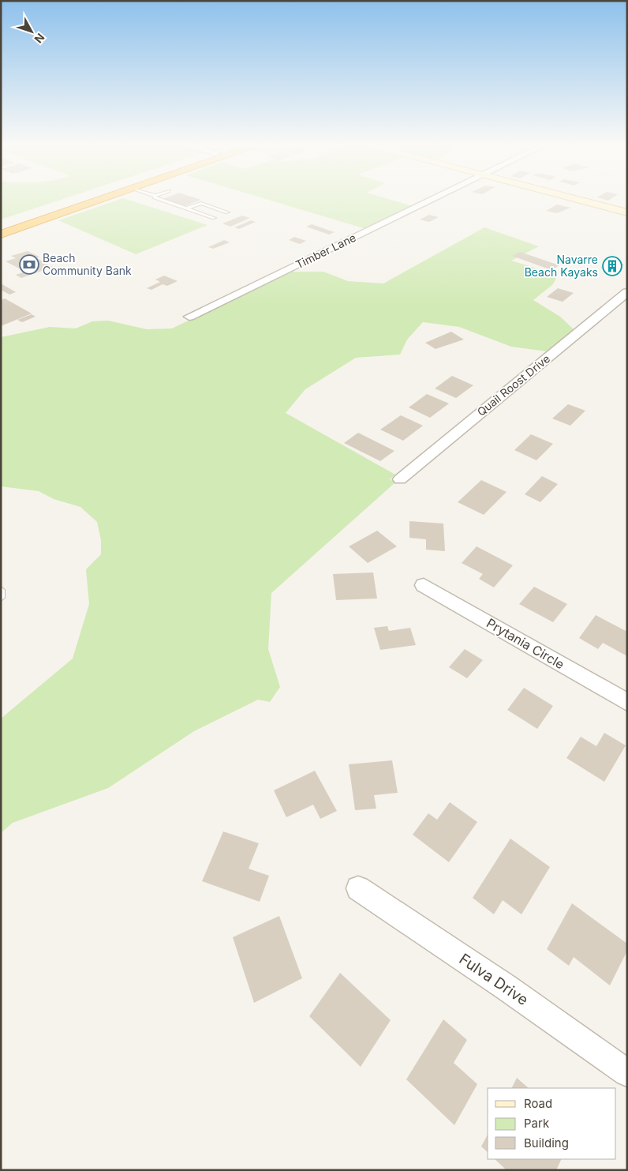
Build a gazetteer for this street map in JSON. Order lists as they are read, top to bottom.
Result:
{
  "streets": {
    "street": [
      "Timber Lane",
      "Quail Roost Drive",
      "Prytania Circle",
      "Fulva Drive"
    ]
  },
  "places": {
    "bank": ["Beach Community Bank"],
    "building": ["Navarre Beach Kayaks"]
  },
  "legend": ["Road", "Park", "Building"],
  "north": "bottom right"
}
